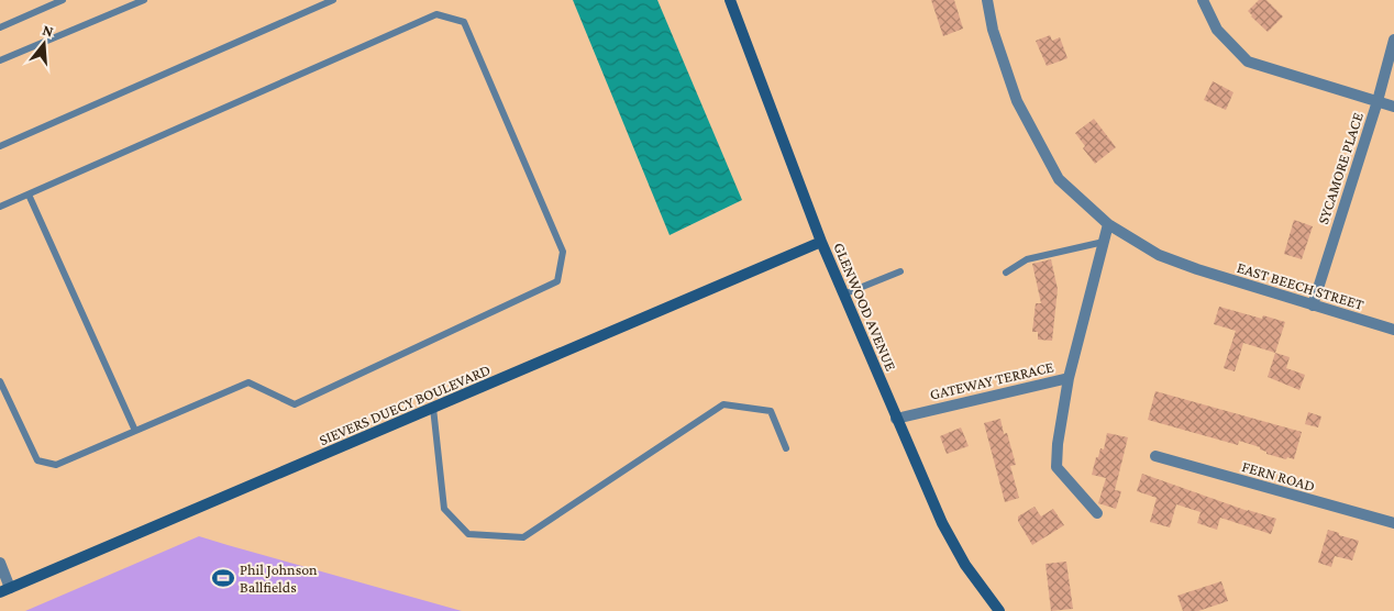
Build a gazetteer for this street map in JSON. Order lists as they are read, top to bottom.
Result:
{
  "streets": {
    "street": [
      "SYCAMORE PLACE",
      "EAST BEECH STREET",
      "GLENWOOD AVENUE",
      "GATEWAY TERRACE",
      "SIEVERS DUECY BOULEVARD",
      "FERN ROAD"
    ]
  },
  "crossings": [
    ["SYCAMORE PLACE", "EAST BEECH STREET"],
    ["EAST BEECH STREET", "GATEWAY TERRACE"],
    ["GLENWOOD AVENUE", "GATEWAY TERRACE"],
    ["GLENWOOD AVENUE", "SIEVERS DUECY BOULEVARD"]
  ],
  "places": {
    "sports": ["Phil Johnson Ballfields"]
  },
  "north": "top"
}
